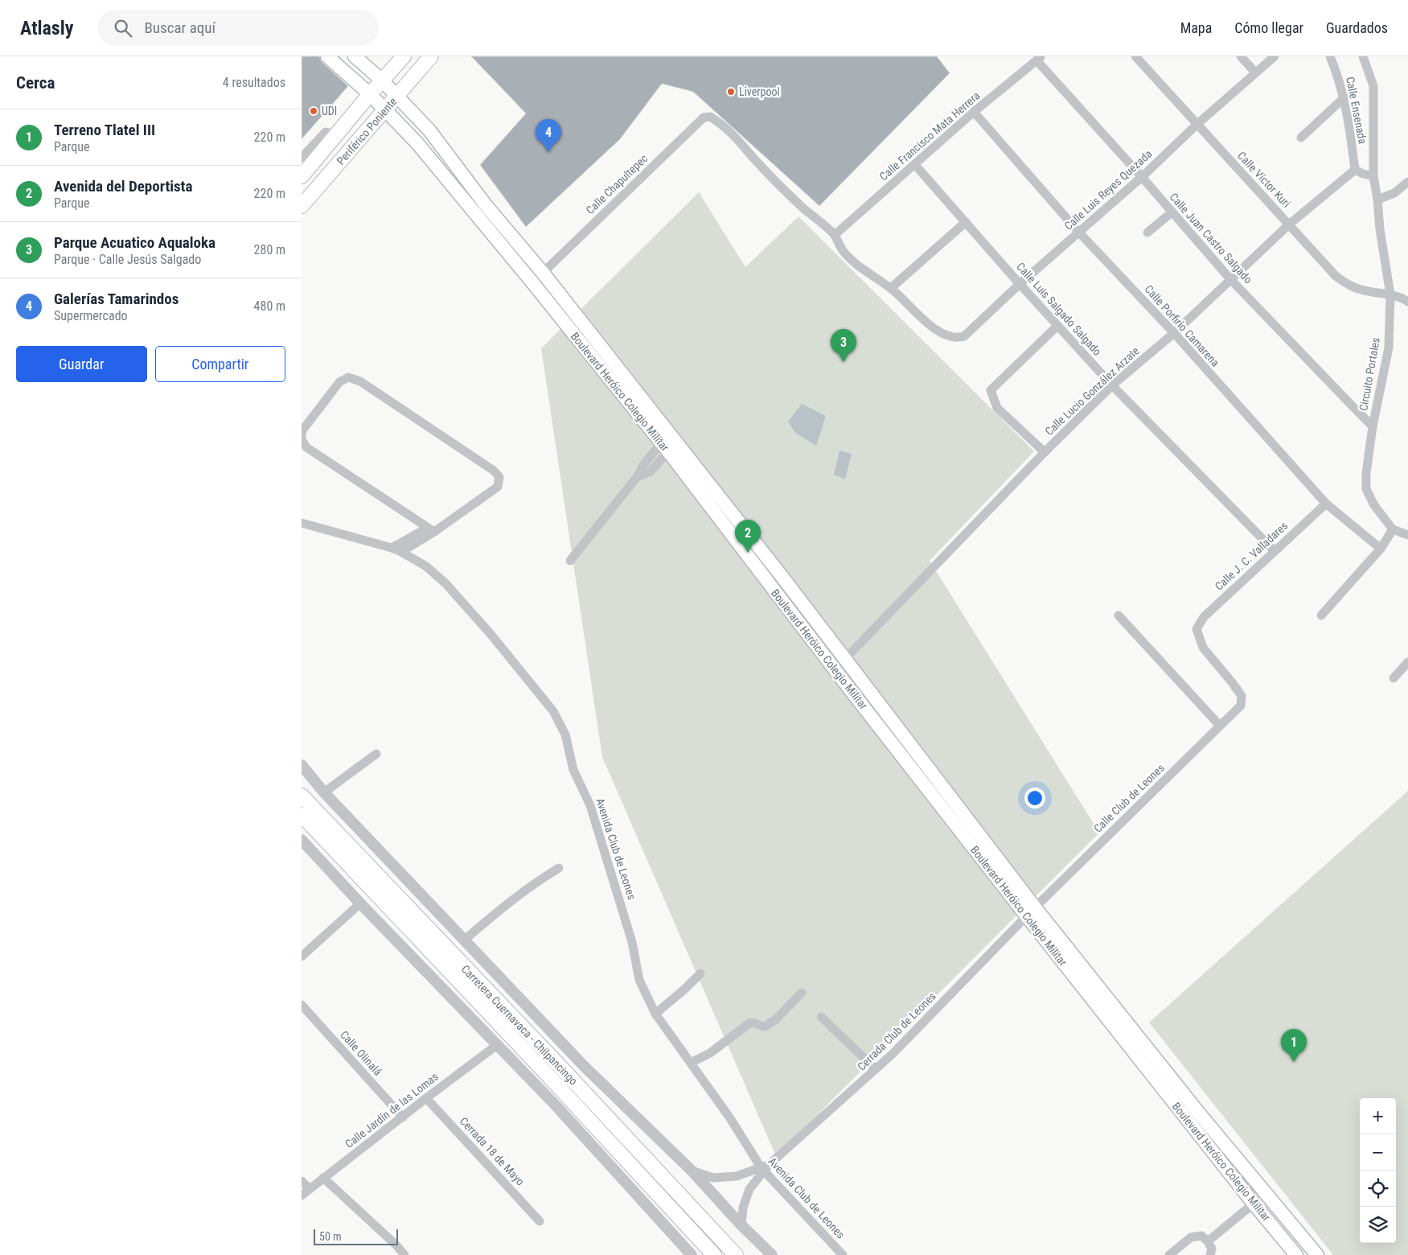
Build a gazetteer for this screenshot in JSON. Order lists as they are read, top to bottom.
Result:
{
  "streets": {
    "main road": ["Periférico Poniente", "Boulevard Heróico Colegio Militar", "Carretera Cuernavaca - Chilpancingo"],
    "street": [
      "Calle Ensenada",
      "Calle Francisco Mata Herrera",
      "Calle Víctor Kuri",
      "Calle Chapultepec",
      "Calle Luis Reyes Quezada",
      "Calle Juan Castro Salgado",
      "Calle Luis Salgado Salgado",
      "Calle Porfirio Camarena",
      "Circuito Portales",
      "Calle Lucio González Arzate",
      "Calle J. C. Valladares",
      "Calle Club de Leones",
      "Avenida Club de Leones",
      "Cerrada Club de Leones",
      "Calle Olinalá",
      "Calle Jardín de las Lomas",
      "Cerrada 18 de Mayo"
    ]
  },
  "crossings": [
    ["Calle Ensenada", "Calle Lucio González Arzate"],
    ["Periférico Poniente", "Boulevard Heróico Colegio Militar"],
    ["Calle Francisco Mata Herrera", "Calle Chapultepec"],
    ["Calle Francisco Mata Herrera", "Calle Juan Castro Salgado"],
    ["Calle Francisco Mata Herrera", "Calle Luis Salgado Salgado"],
    ["Calle Francisco Mata Herrera", "Calle Porfirio Camarena"],
    ["Calle Víctor Kuri", "Calle Luis Reyes Quezada"],
    ["Calle Víctor Kuri", "Circuito Portales"],
    ["Calle Víctor Kuri", "Calle Lucio González Arzate"],
    ["Calle Chapultepec", "Boulevard Heróico Colegio Militar"],
    ["Calle Luis Reyes Quezada", "Calle Juan Castro Salgado"],
    ["Calle Luis Reyes Quezada", "Calle Luis Salgado Salgado"],
    ["Calle Luis Reyes Quezada", "Calle Porfirio Camarena"],
    ["Calle Juan Castro Salgado", "Circuito Portales"],
    ["Calle Juan Castro Salgado", "Calle Lucio González Arzate"],
    ["Calle Luis Salgado Salgado", "Calle Lucio González Arzate"],
    ["Calle Luis Salgado Salgado", "Calle J. C. Valladares"],
    ["Calle Porfirio Camarena", "Calle Lucio González Arzate"],
    ["Calle Porfirio Camarena", "Calle J. C. Valladares"],
    ["Calle Lucio González Arzate", "Boulevard Heróico Colegio Militar"],
    ["Boulevard Heróico Colegio Militar", "Calle Club de Leones"],
    ["Boulevard Heróico Colegio Militar", "Cerrada Club de Leones"],
    ["Calle J. C. Valladares", "Calle Club de Leones"],
    ["Calle Club de Leones", "Cerrada Club de Leones"],
    ["Avenida Club de Leones", "Cerrada Club de Leones"],
    ["Calle Olinalá", "Calle Jardín de las Lomas"],
    ["Calle Jardín de las Lomas", "Cerrada 18 de Mayo"]
  ],
  "places": ["Liverpool", "UDI"],
  "scale_bar": "50 m",
  "page": {
    "header": "Atlasly",
    "search": "Buscar aquí",
    "nav": ["Mapa", "Cómo llegar", "Guardados"],
    "heading": ["Cerca", "4 resultados"],
    "list": [
      {
        "mark": "1",
        "name": "Terreno Tlatel III",
        "note": "Parque",
        "value": "220 m"
      },
      {
        "mark": "2",
        "name": "Avenida del Deportista",
        "note": "Parque",
        "value": "220 m"
      },
      {
        "mark": "3",
        "name": "Parque Acuatico Aqualoka",
        "note": "Parque · Calle Jesús Salgado",
        "value": "280 m"
      },
      {
        "mark": "4",
        "name": "Galerías Tamarindos",
        "note": "Supermercado",
        "value": "480 m"
      }
    ],
    "pins": [
      "4",
      "3",
      "2",
      "1"
    ],
    "buttons": ["Guardar", "Compartir"],
    "map_buttons": ["+", "−"],
    "scale": "50 m"
  }
}
